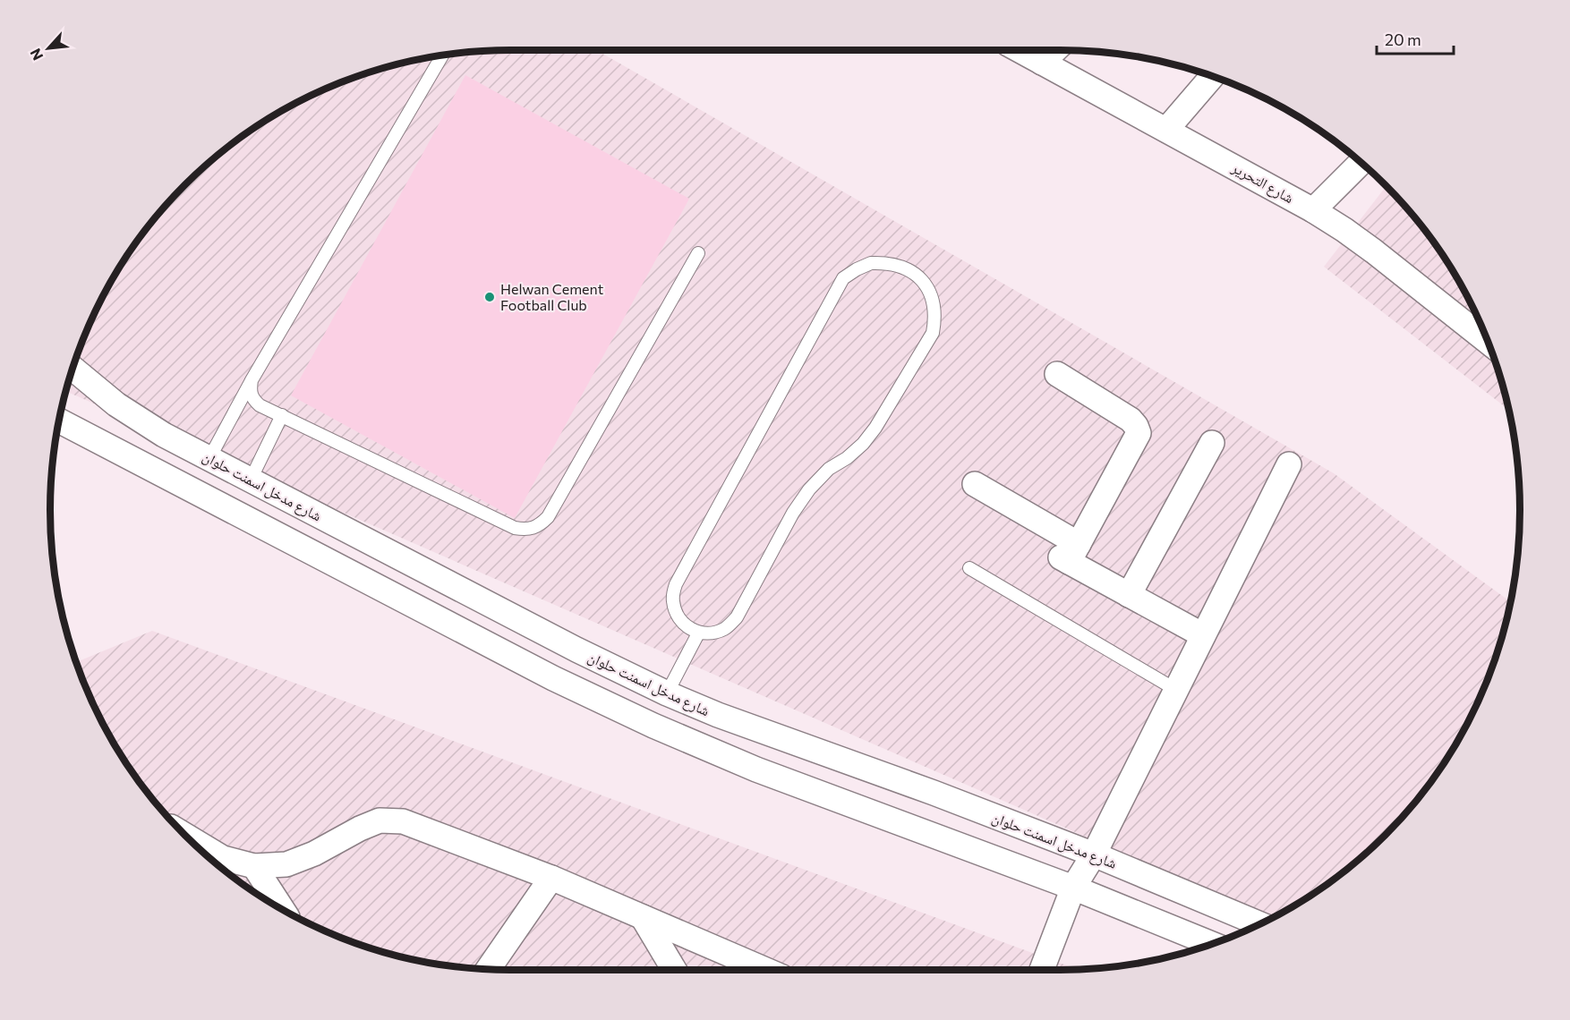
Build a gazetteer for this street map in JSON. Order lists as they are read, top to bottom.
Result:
{
  "streets": {
    "street": ["شارع التحرير", "شارع مدخل اسمنت حلوان"]
  },
  "places": ["Helwan Cement Football Club"],
  "scale_bar": "20 m",
  "north": "bottom left"
}
